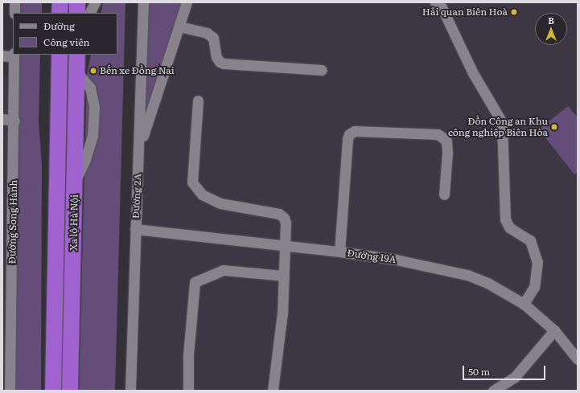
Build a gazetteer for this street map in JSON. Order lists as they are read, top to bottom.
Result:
{
  "streets": {
    "highway": ["Xa lộ Hà Nội"],
    "street": ["Đường 2A", "Đường Song Hành", "Đường 19A"]
  },
  "crossings": [
    ["Đường 2A", "Đường 19A"]
  ],
  "places": ["Hải quan Biên Hoà", "Bến xe Đồng Nai", "Đồn Công an Khu công nghiệp Biên Hòa"],
  "legend": ["Đường", "Công viên"],
  "scale_bar": "50 m",
  "north": "top"
}
